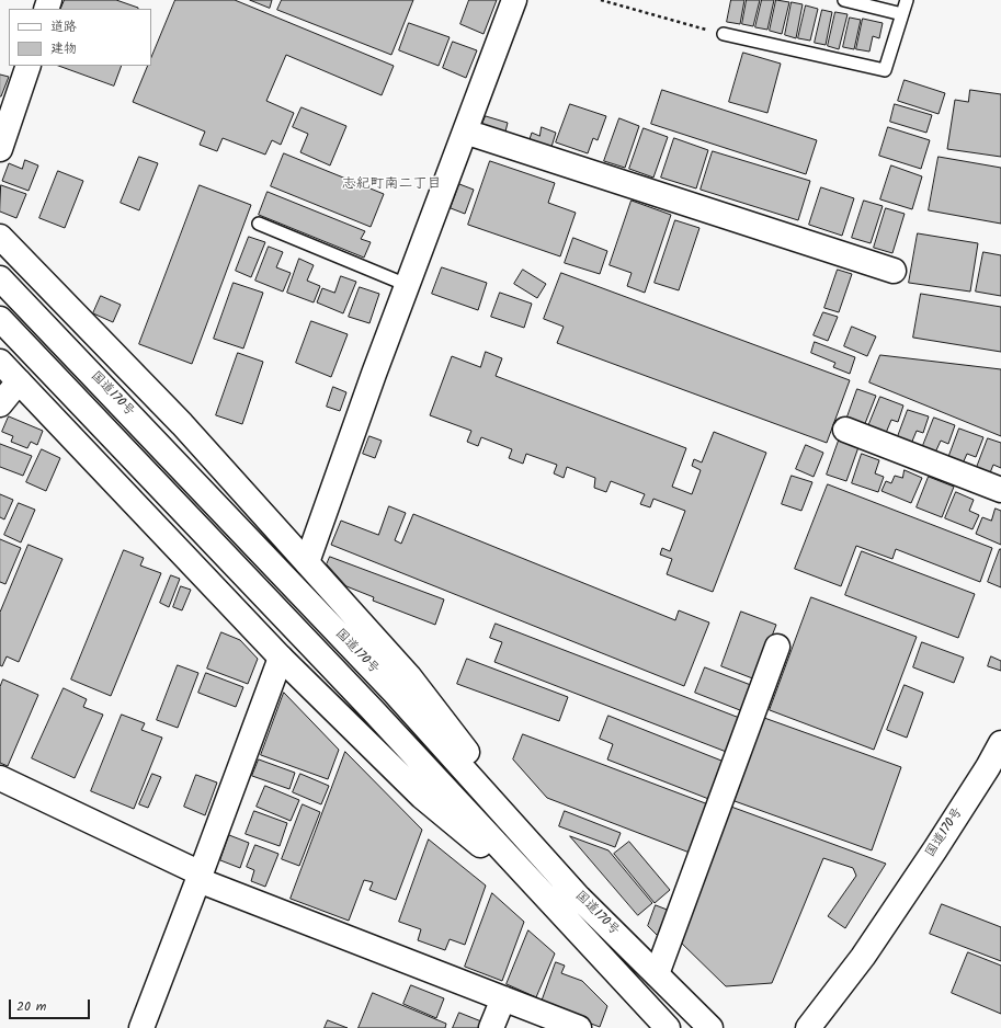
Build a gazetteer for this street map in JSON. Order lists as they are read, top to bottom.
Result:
{
  "streets": {
    "main road": ["国道170号"]
  },
  "districts": ["志紀町南二丁目"],
  "legend": ["道路", "建物"],
  "scale_bar": "20 m"
}
